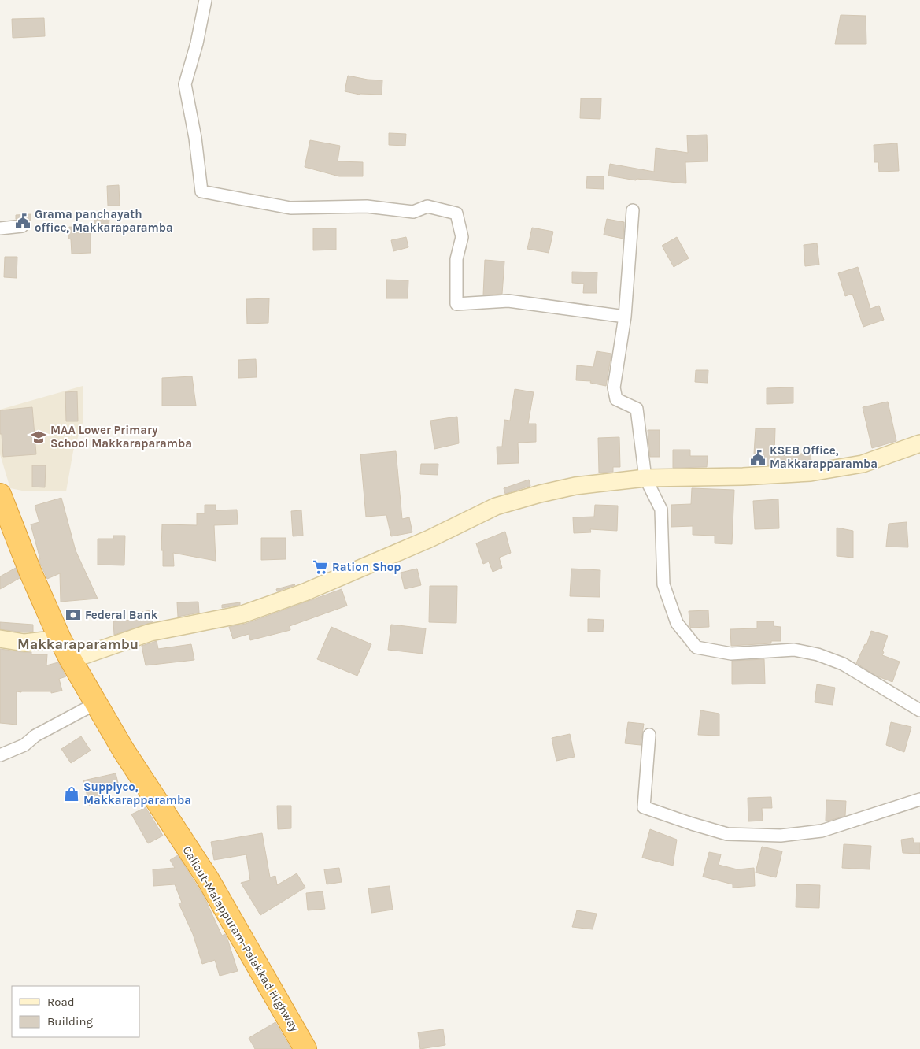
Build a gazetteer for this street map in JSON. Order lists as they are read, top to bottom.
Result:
{
  "streets": {
    "highway": ["Calicut-Malappuram-Palakkad Highway"]
  },
  "districts": ["Makkaraparambu"],
  "places": {
    "public building": ["Grama panchayath office, Makkaraparamba", "KSEB Office, Makkarapparamba"],
    "school or university": ["MAA Lower Primary School Makkaraparamba"],
    "supermarket": ["Ration Shop"],
    "bank": ["Federal Bank"],
    "shop": ["Supplyco, Makkarapparamba"]
  },
  "legend": ["Road", "Building"]
}
